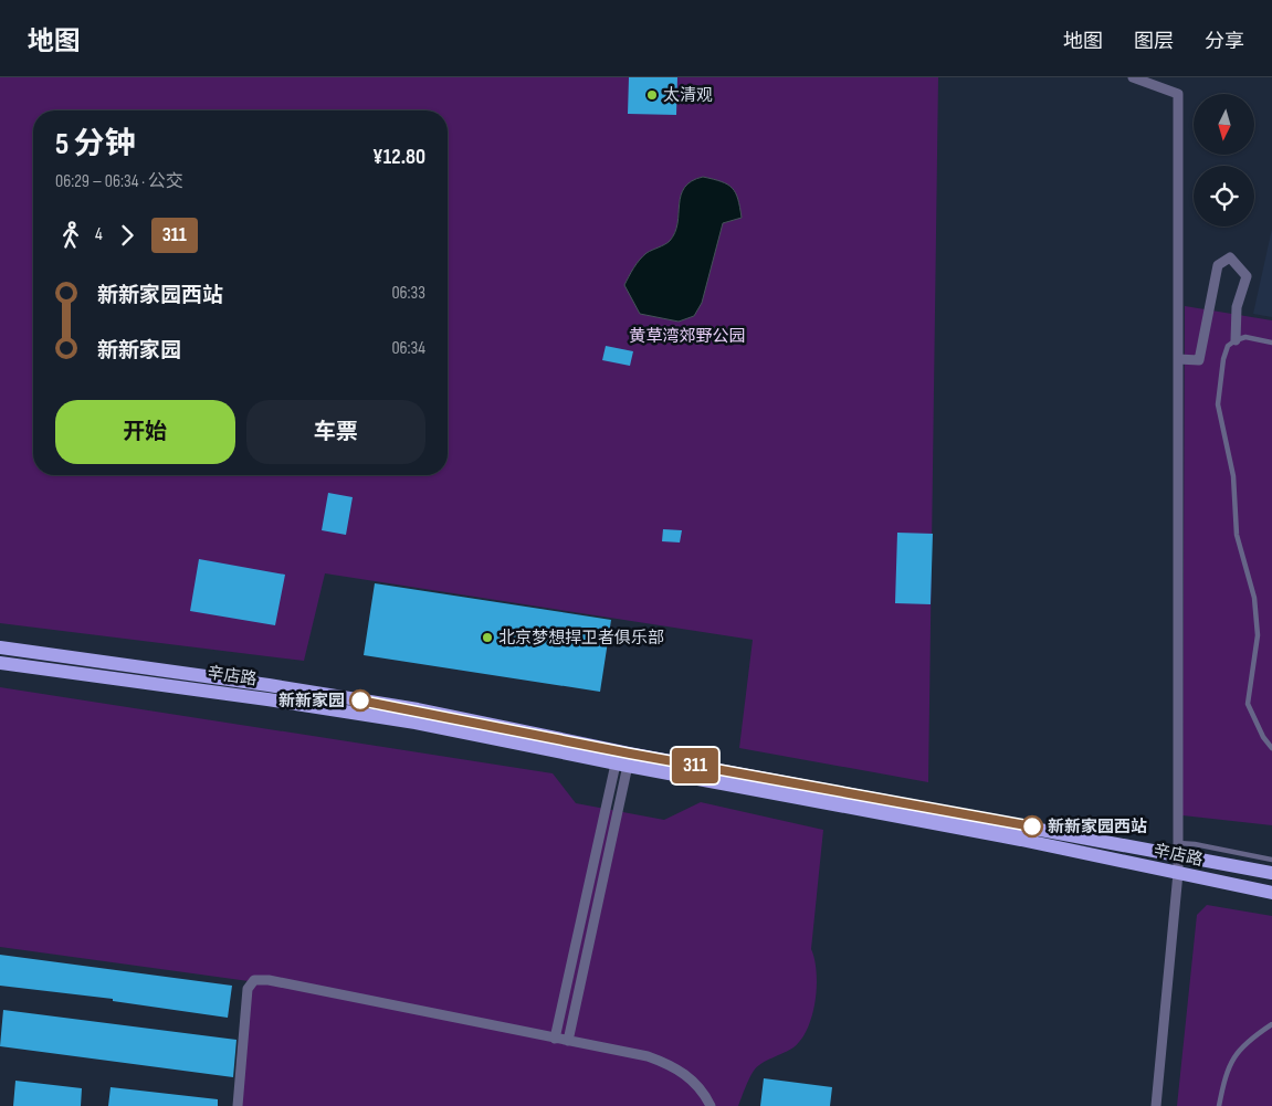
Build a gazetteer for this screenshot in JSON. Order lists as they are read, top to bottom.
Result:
{
  "streets": {
    "main road": ["辛店路"]
  },
  "parks": ["黄草湾郊野公园"],
  "places": [
    "太清观",
    "北京梦想捍卫者俱乐部",
    "新新家园",
    "新新家园西站"
  ],
  "lines": ["bus line 311"],
  "north": "bottom",
  "page": {
    "header": "地图",
    "nav": ["地图", "图层", "分享"],
    "on_map": "311",
    "heading": ["5 分钟", "06:29 – 06:34 · 公交", "¥12.80"],
    "legs": ["4", "311"],
    "list": [
      {
        "name": "新新家园西站",
        "value": "06:33"
      },
      {
        "name": "新新家园",
        "value": "06:34"
      }
    ],
    "buttons": ["开始", "车票"]
  }
}
